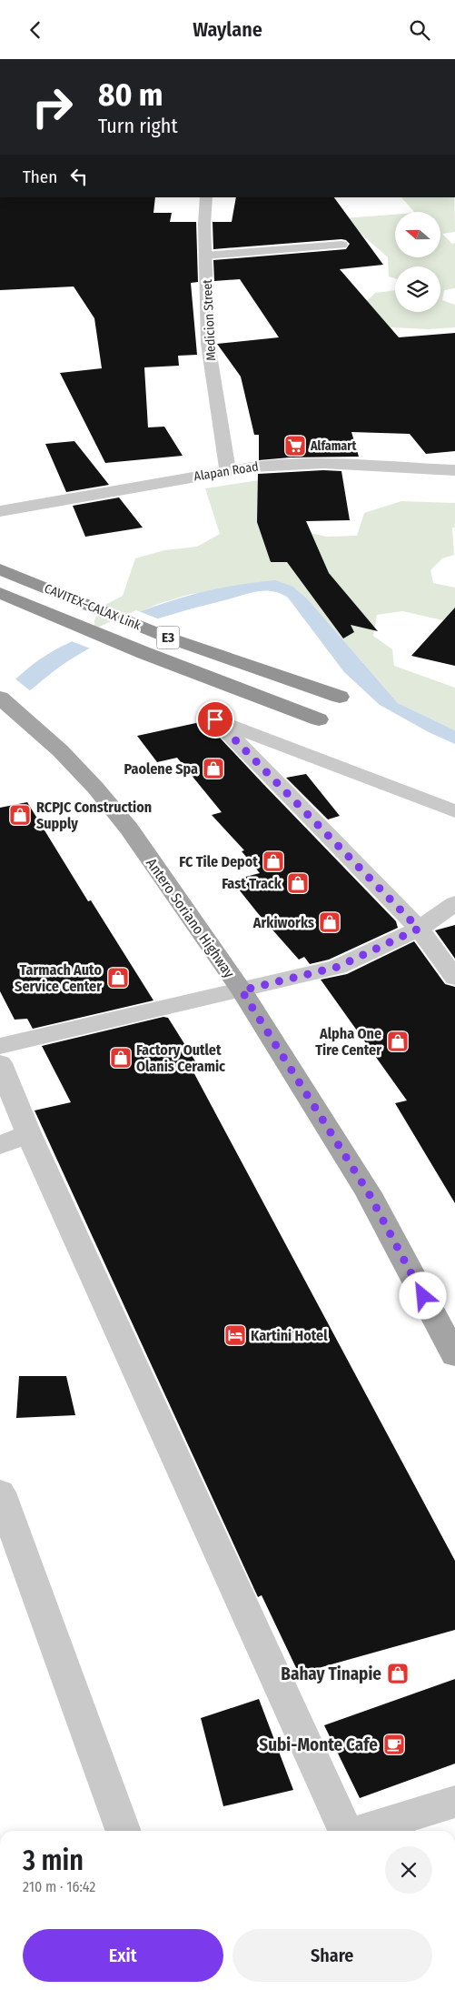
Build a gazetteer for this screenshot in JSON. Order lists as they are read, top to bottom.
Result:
{
  "streets": {
    "highway": ["CAVITEX–CALAX Link", "E3"],
    "main road": ["Antero Soriano Highway"],
    "street": ["Medicion Street", "Alapan Road"]
  },
  "crossings": [
    ["Medicion Street", "Alapan Road"]
  ],
  "places": {
    "supermarket": ["Alfamart"],
    "shop": [
      "Paolene Spa",
      "RCPJC Construction Supply",
      "FC Tile Depot",
      "Fast Track",
      "Arkiworks",
      "Tarmach Auto Service Center",
      "Alpha One Tire Center",
      "Factory Outlet Olanis Ceramic",
      "Bahay Tinapie"
    ],
    "hotel": ["Kartini Hotel"],
    "cafe": ["Subi-Monte Cafe"]
  },
  "north": "left",
  "page": {
    "header": "Waylane",
    "turn": ["80 m", "Turn right"],
    "then": "Then",
    "heading": ["3 min", "210 m · 16:42"],
    "buttons": ["Exit", "Share"]
  }
}
